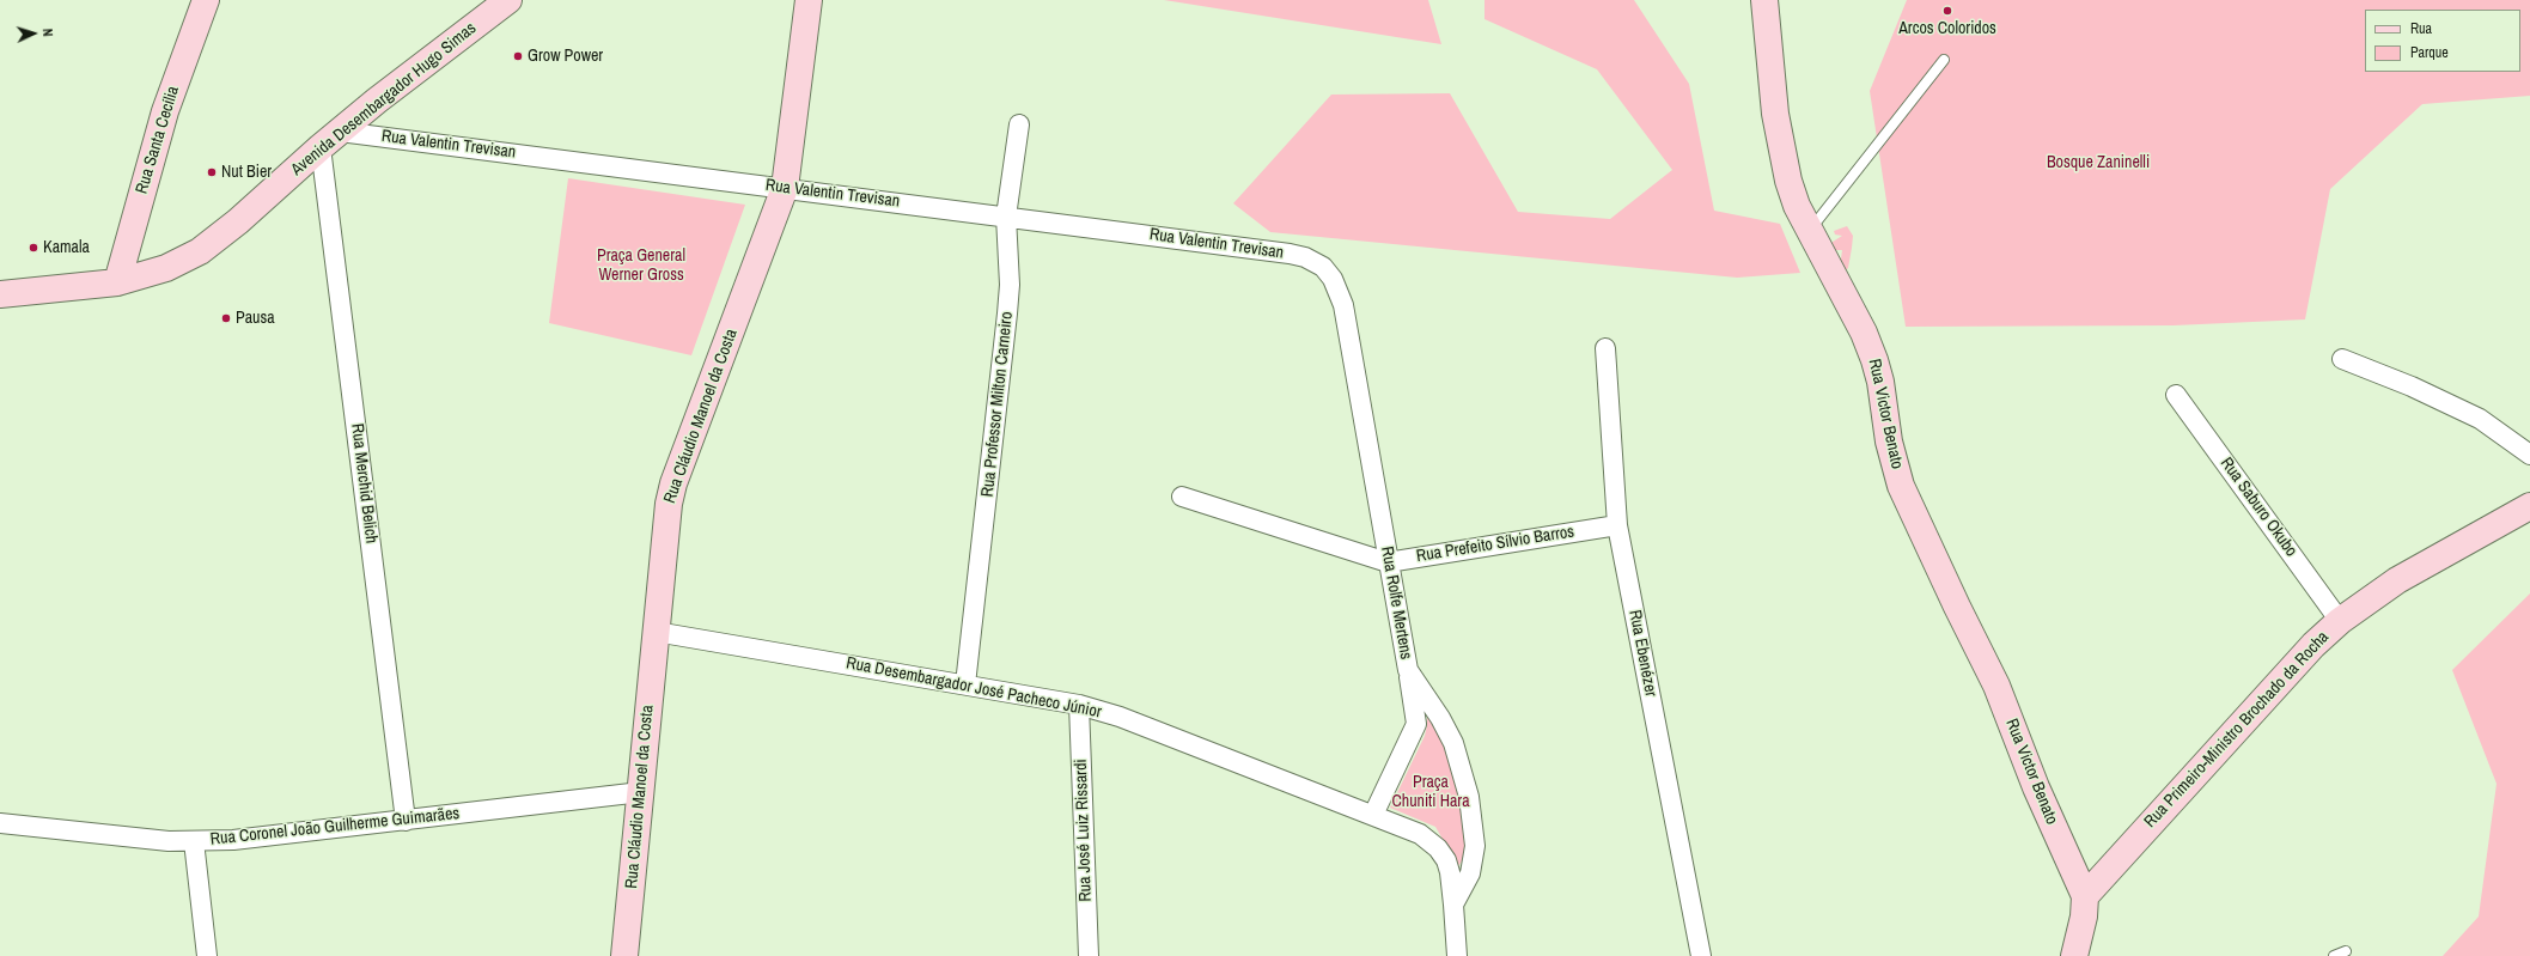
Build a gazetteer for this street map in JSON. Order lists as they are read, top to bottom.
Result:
{
  "streets": {
    "street": [
      "Avenida Desembargador Hugo Simas",
      "Rua Santa Cecília",
      "Rua Valentin Trevisan",
      "Rua Professor Milton Carneiro",
      "Rua Victor Benato",
      "Rua Cláudio Manoel da Costa",
      "Rua Merchid Belich",
      "Rua Saburo Okubo",
      "Rua Prefeito Sílvio Barros",
      "Rua Rolfe Mertens",
      "Rua Ebenézer",
      "Rua Desembargador José Pacheco Júnior",
      "Rua Primeiro-Ministro Brochado da Rocha",
      "Rua Coronel João Guilherme Guimarães",
      "Rua José Luiz Rissardi"
    ]
  },
  "crossings": [
    ["Avenida Desembargador Hugo Simas", "Rua Santa Cecília"],
    ["Avenida Desembargador Hugo Simas", "Rua Valentin Trevisan"],
    ["Avenida Desembargador Hugo Simas", "Rua Merchid Belich"],
    ["Rua Valentin Trevisan", "Rua Professor Milton Carneiro"],
    ["Rua Valentin Trevisan", "Rua Cláudio Manoel da Costa"],
    ["Rua Valentin Trevisan", "Rua Merchid Belich"],
    ["Rua Valentin Trevisan", "Rua Rolfe Mertens"],
    ["Rua Professor Milton Carneiro", "Rua Desembargador José Pacheco Júnior"],
    ["Rua Victor Benato", "Rua Primeiro-Ministro Brochado da Rocha"],
    ["Rua Cláudio Manoel da Costa", "Rua Desembargador José Pacheco Júnior"],
    ["Rua Cláudio Manoel da Costa", "Rua Coronel João Guilherme Guimarães"],
    ["Rua Merchid Belich", "Rua Coronel João Guilherme Guimarães"],
    ["Rua Saburo Okubo", "Rua Primeiro-Ministro Brochado da Rocha"],
    ["Rua Prefeito Sílvio Barros", "Rua Rolfe Mertens"],
    ["Rua Prefeito Sílvio Barros", "Rua Ebenézer"],
    ["Rua Rolfe Mertens", "Rua Desembargador José Pacheco Júnior"],
    ["Rua Desembargador José Pacheco Júnior", "Rua José Luiz Rissardi"]
  ],
  "parks": ["Bosque Zaninelli", "Praça General Werner Gross", "Praça Chuniti Hara"],
  "places": [
    "Arcos Coloridos",
    "Grow Power",
    "Nut Bier",
    "Kamala",
    "Pausa"
  ],
  "legend": ["Rua", "Parque"],
  "north": "right"
}
